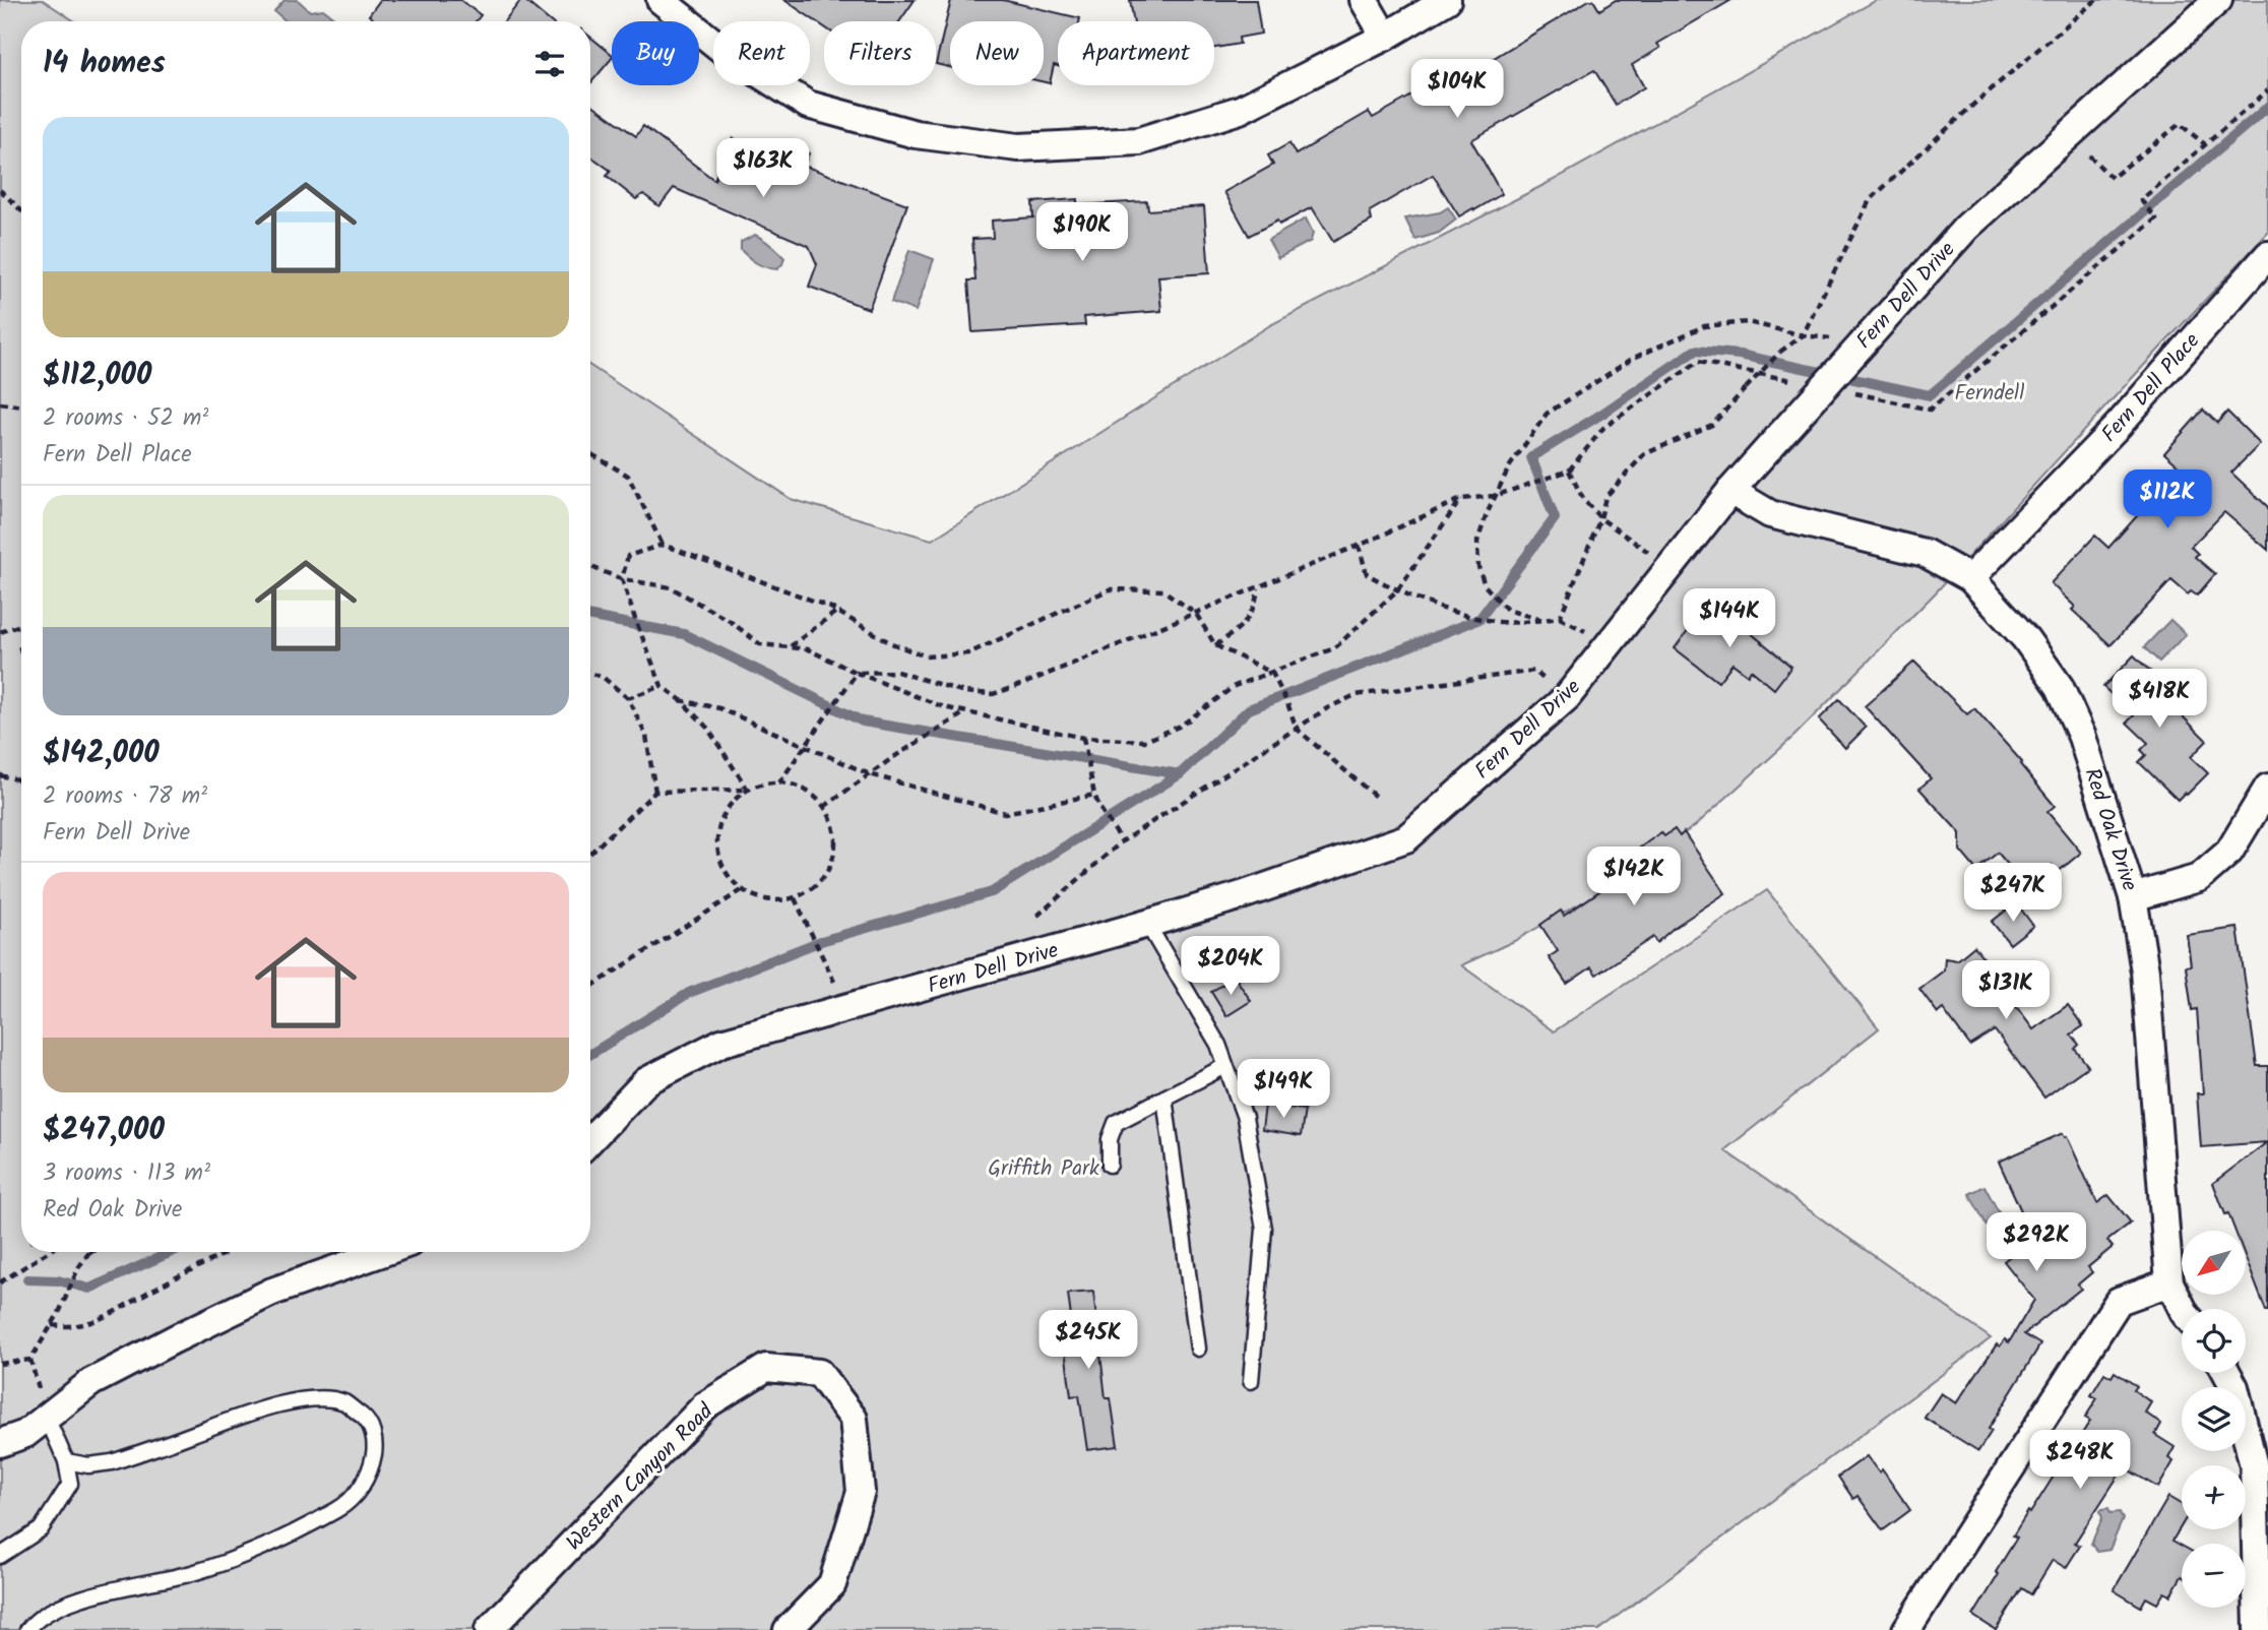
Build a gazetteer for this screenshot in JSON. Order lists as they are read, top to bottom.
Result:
{
  "streets": {
    "street": [
      "Fern Dell Drive",
      "Fern Dell Place",
      "Red Oak Drive",
      "Western Canyon Road"
    ]
  },
  "crossings": [
    ["Fern Dell Drive", "Red Oak Drive"],
    ["Fern Dell Place", "Red Oak Drive"]
  ],
  "parks": ["Ferndell", "Griffith Park"],
  "north": "bottom left",
  "page": {
    "chip": [
      "Buy",
      "Rent",
      "Filters",
      "New",
      "Apartment"
    ],
    "heading": "14 homes",
    "price": [
      "$104K",
      "$163K",
      "$190K",
      "$112K",
      "$144K",
      "$418K",
      "$142K",
      "$247K",
      "$204K",
      "$131K",
      "$149K",
      "$292K",
      "$245K",
      "$248K"
    ],
    "list": [
      {
        "name": "$112,000",
        "note": "2 rooms · 52 m² · Fern Dell Place"
      },
      {
        "name": "$142,000",
        "note": "2 rooms · 78 m² · Fern Dell Drive"
      },
      {
        "name": "$247,000",
        "note": "3 rooms · 113 m² · Red Oak Drive"
      }
    ],
    "map_buttons": ["+", "−"]
  }
}
